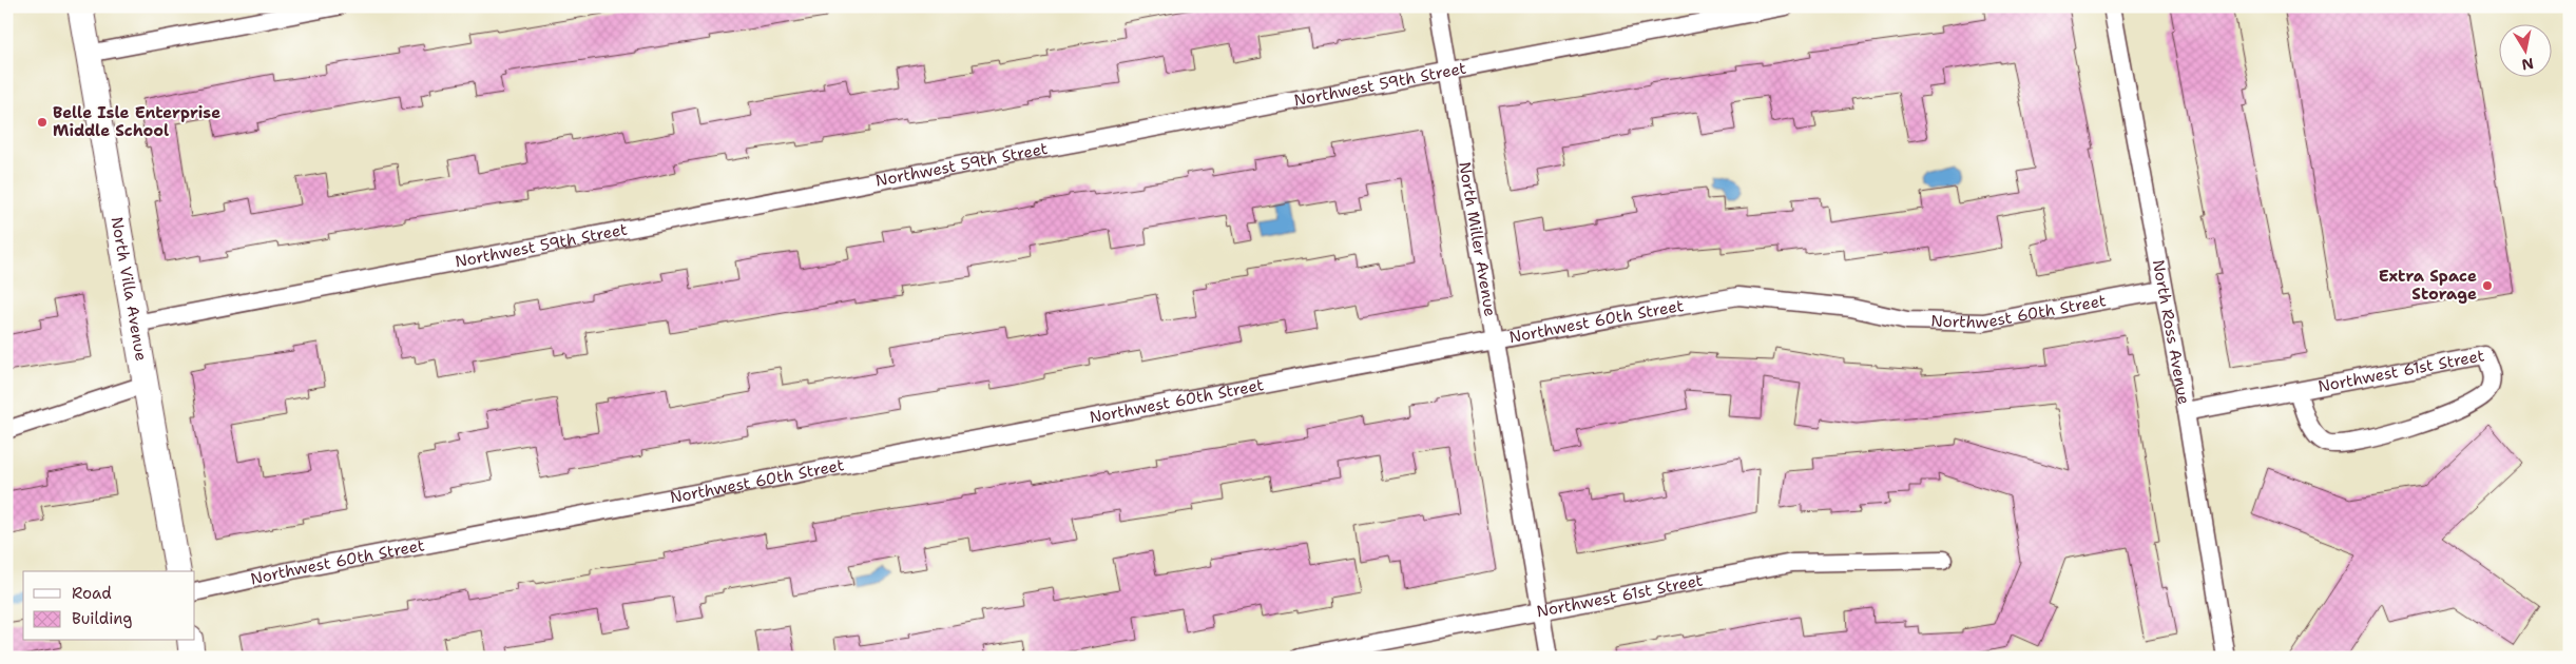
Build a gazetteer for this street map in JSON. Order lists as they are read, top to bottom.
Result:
{
  "streets": {
    "street": [
      "Northwest 59th Street",
      "North Miller Avenue",
      "North Villa Avenue",
      "Northwest 60th Street",
      "North Ross Avenue",
      "Northwest 61st Street"
    ]
  },
  "crossings": [
    ["Northwest 59th Street", "North Miller Avenue"],
    ["Northwest 59th Street", "North Villa Avenue"],
    ["North Miller Avenue", "Northwest 60th Street"],
    ["North Miller Avenue", "Northwest 61st Street"],
    ["Northwest 60th Street", "North Ross Avenue"],
    ["North Ross Avenue", "Northwest 61st Street"]
  ],
  "places": ["Belle Isle Enterprise Middle School", "Extra Space Storage"],
  "legend": ["Road", "Building"],
  "north": "bottom"
}
